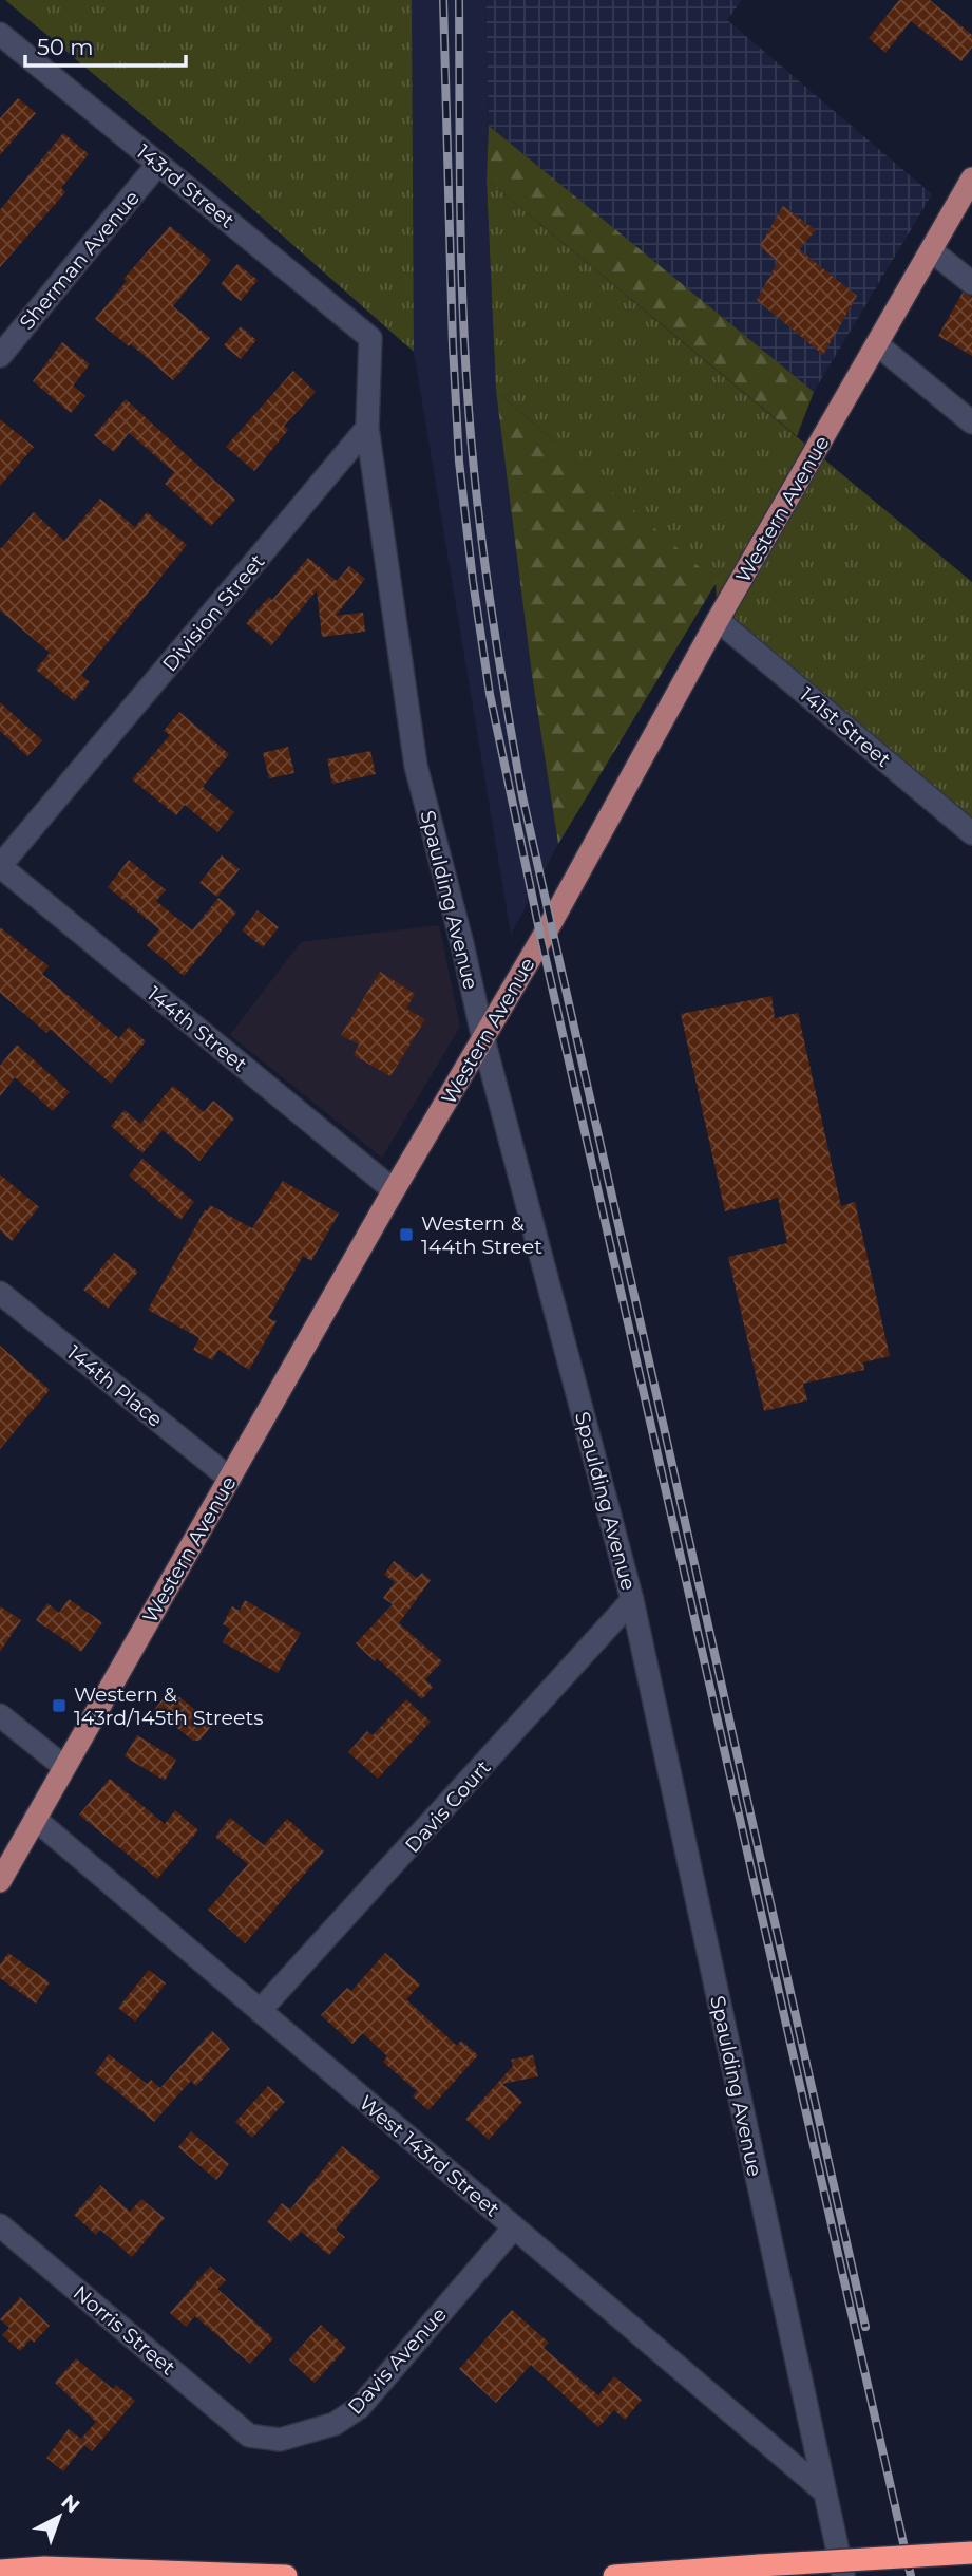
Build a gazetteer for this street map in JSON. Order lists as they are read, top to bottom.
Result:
{
  "streets": {
    "main road": ["Western Avenue"],
    "street": [
      "143rd Street",
      "Sherman Avenue",
      "Division Street",
      "141st Street",
      "Spaulding Avenue",
      "144th Street",
      "144th Place",
      "Davis Court",
      "West 143rd Street",
      "Norris Street",
      "Davis Avenue"
    ]
  },
  "crossings": [
    ["143rd Street", "Sherman Avenue"],
    ["143rd Street", "Division Street"],
    ["143rd Street", "Spaulding Avenue"],
    ["Western Avenue", "141st Street"],
    ["Western Avenue", "Spaulding Avenue"],
    ["Western Avenue", "144th Street"],
    ["Western Avenue", "144th Place"],
    ["Western Avenue", "West 143rd Street"],
    ["Division Street", "Spaulding Avenue"],
    ["Division Street", "144th Street"],
    ["Spaulding Avenue", "Davis Court"],
    ["Spaulding Avenue", "West 143rd Street"],
    ["Davis Court", "West 143rd Street"],
    ["West 143rd Street", "Davis Avenue"],
    ["Norris Street", "Davis Avenue"]
  ],
  "places": {
    "transit": ["Western & 144th Street", "Western & 143rd/145th Streets"]
  },
  "scale_bar": "50 m",
  "north": "top right"
}
